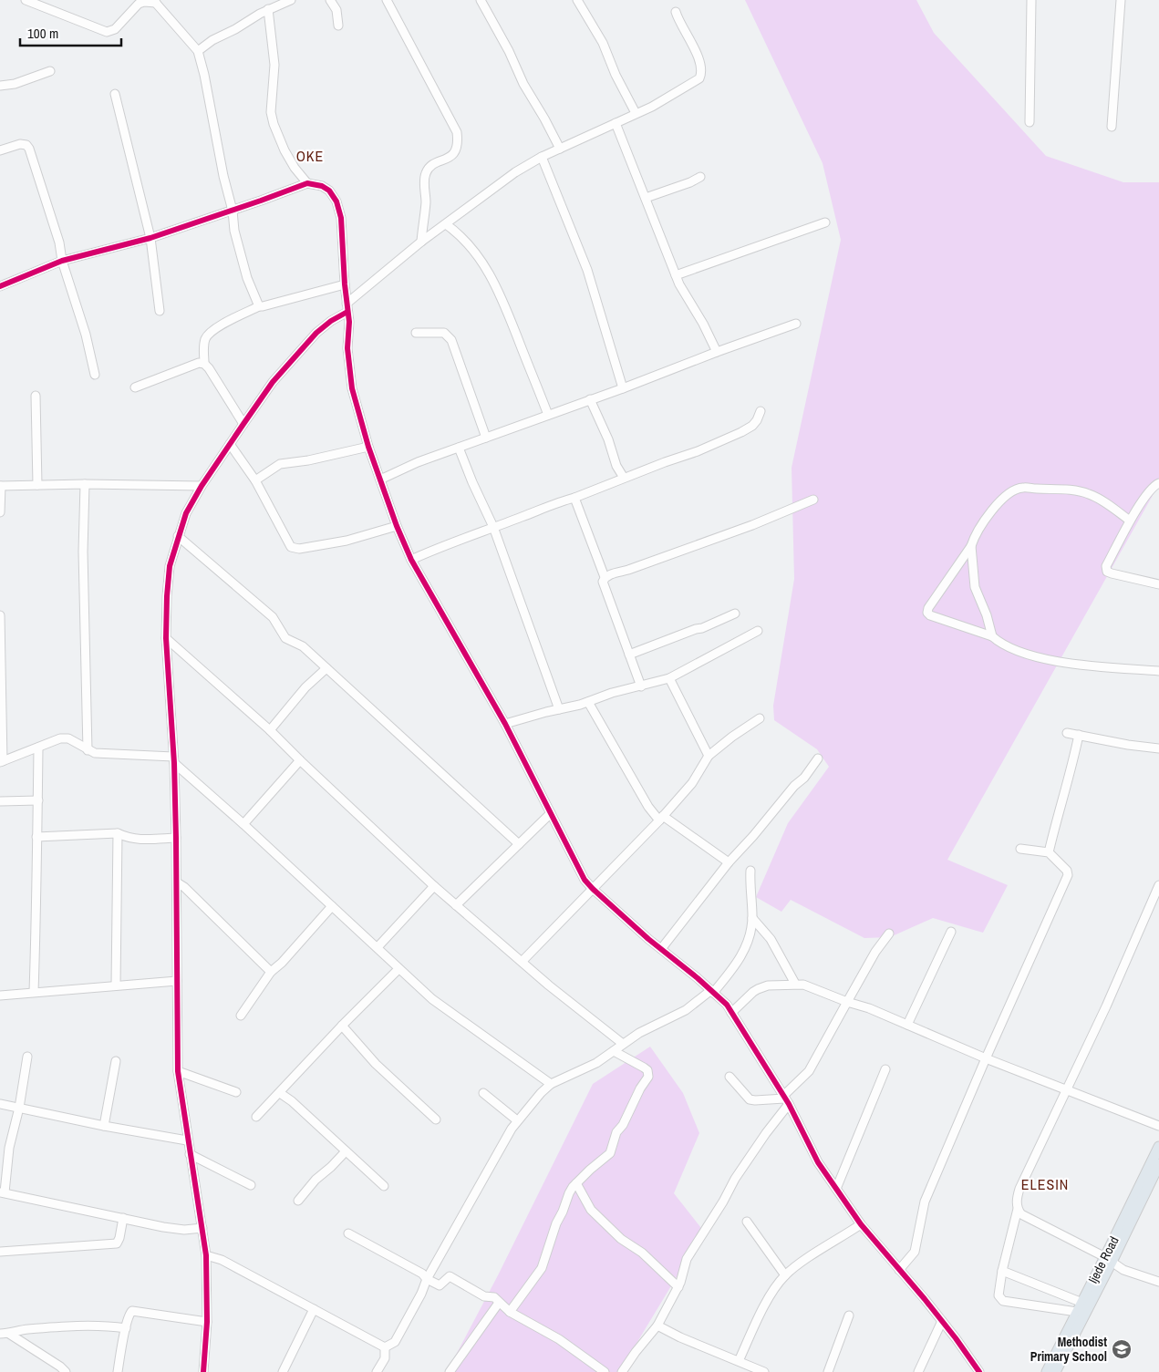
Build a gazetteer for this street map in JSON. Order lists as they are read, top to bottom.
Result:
{
  "streets": {
    "main road": ["Ijede Road"]
  },
  "districts": ["OKE", "ELESIN"],
  "places": {
    "school or university": ["Methodist Primary School"]
  },
  "scale_bar": "100 m"
}
